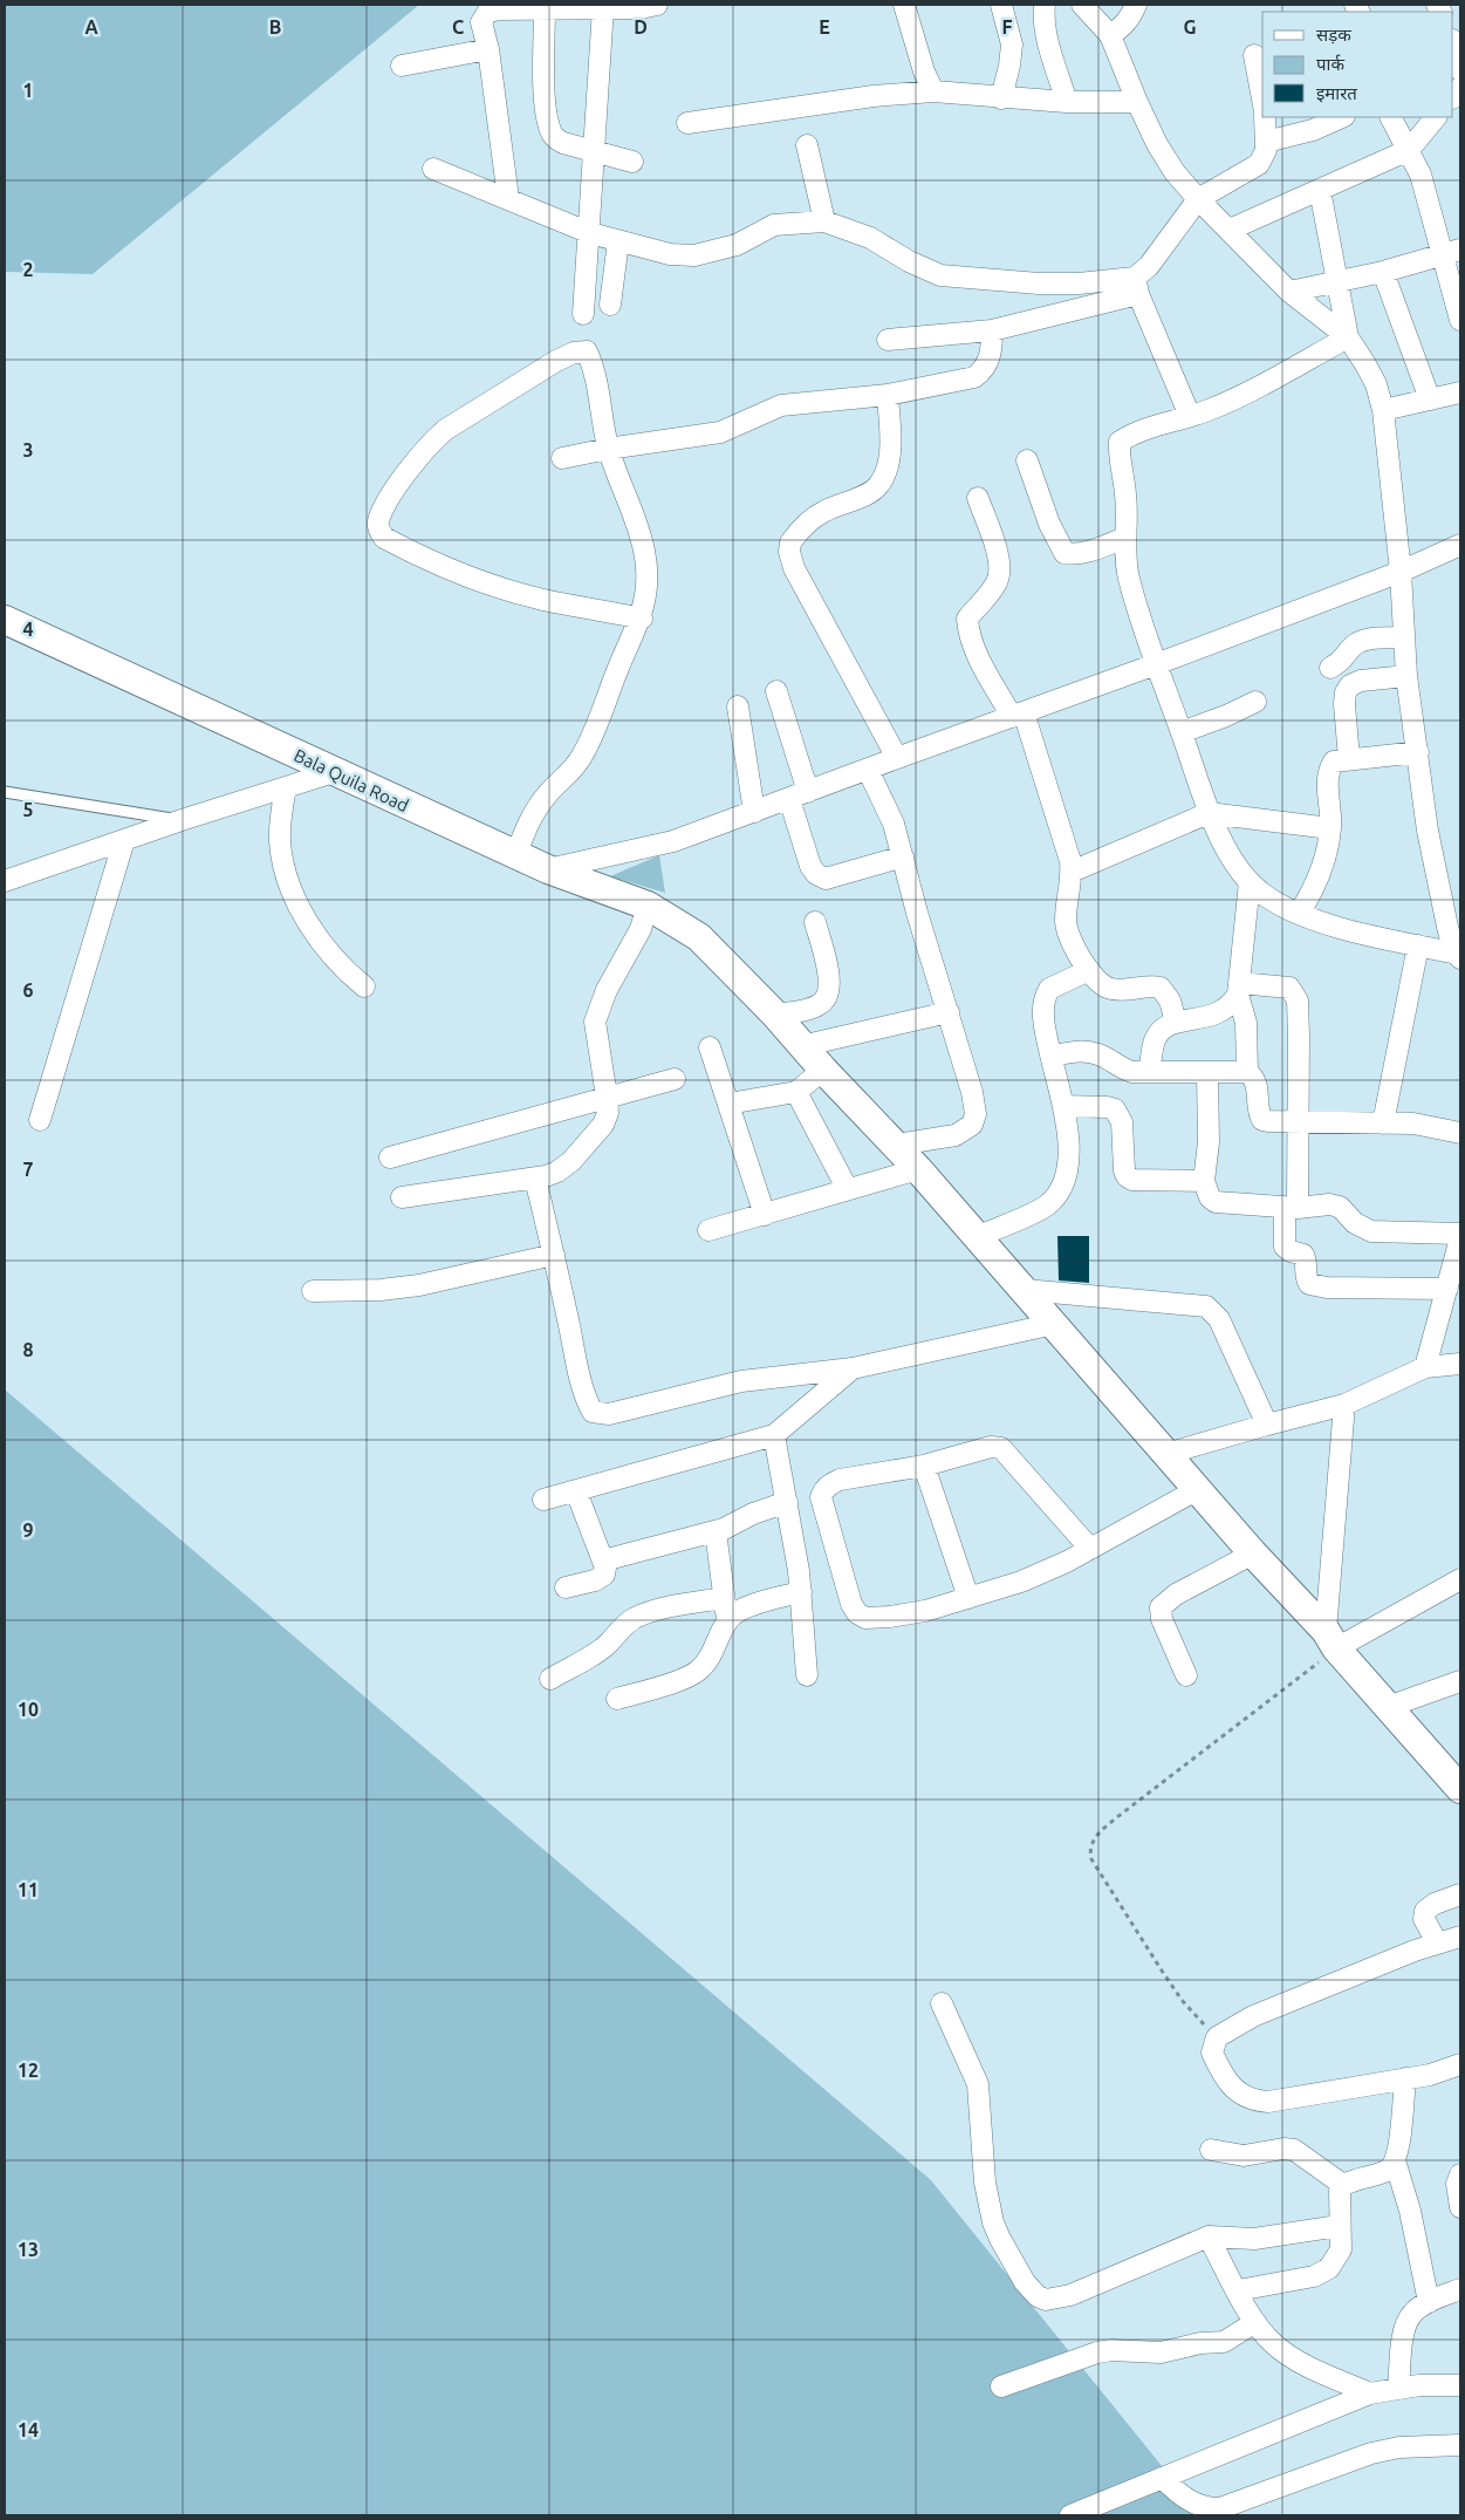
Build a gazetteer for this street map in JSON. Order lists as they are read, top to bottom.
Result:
{
  "streets": {
    "street": ["Bala Quila Road"]
  },
  "legend": ["सड़क", "पार्क", "इमारत"],
  "grid": {
    "columns": [
      "A",
      "B",
      "C",
      "D",
      "E",
      "F",
      "G"
    ],
    "rows": [
      "1",
      "2",
      "3",
      "4",
      "5",
      "6",
      "7",
      "8",
      "9",
      "10",
      "11",
      "12",
      "13",
      "14"
    ]
  }
}
